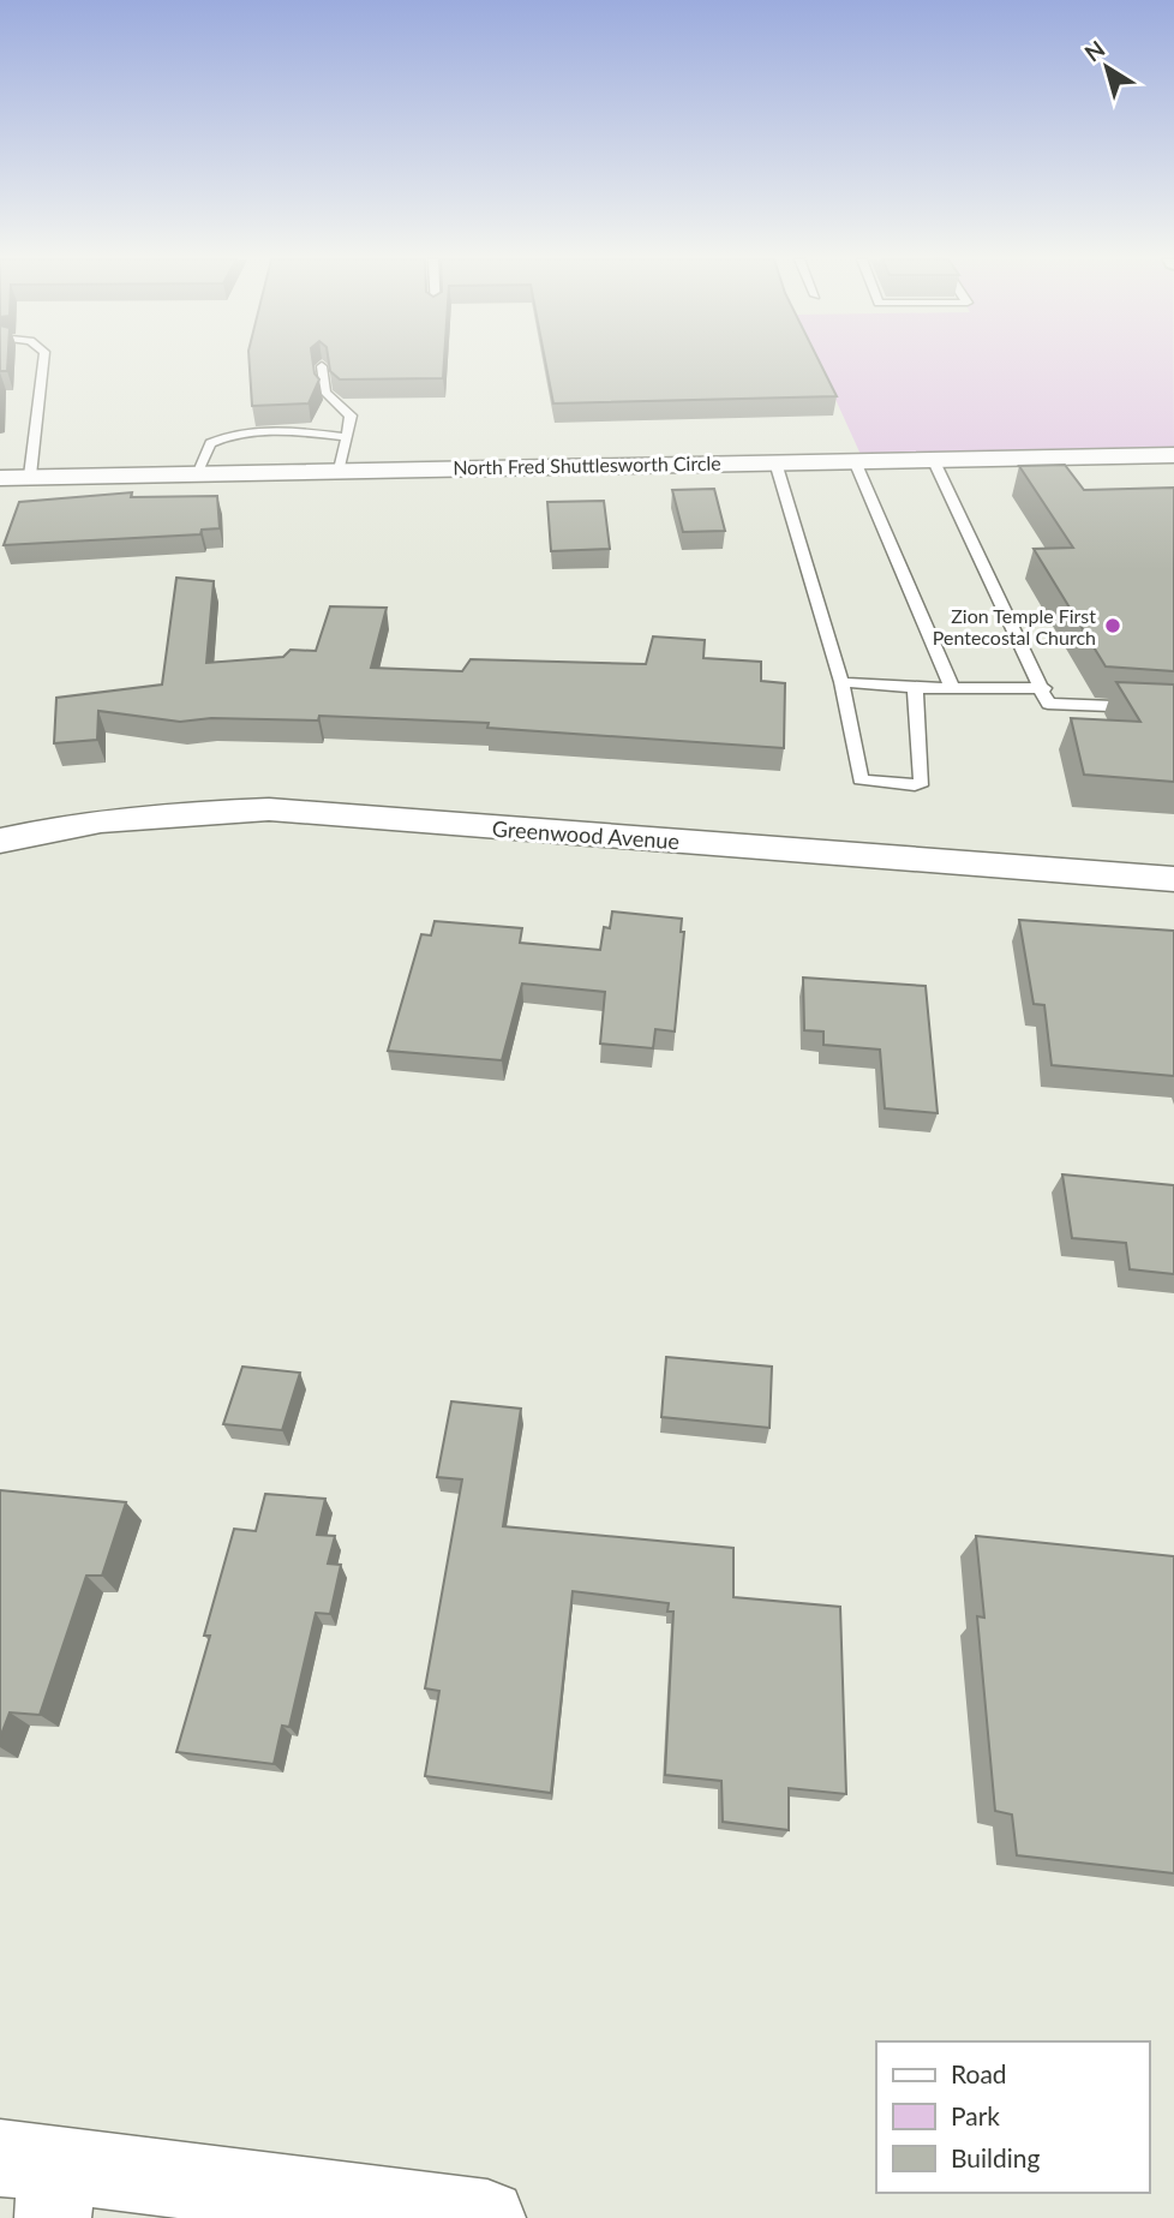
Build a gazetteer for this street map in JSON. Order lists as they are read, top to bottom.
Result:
{
  "streets": {
    "street": ["North Fred Shuttlesworth Circle", "Greenwood Avenue"]
  },
  "places": ["Zion Temple First Pentecostal Church"],
  "legend": ["Road", "Park", "Building"],
  "north": "top left"
}
